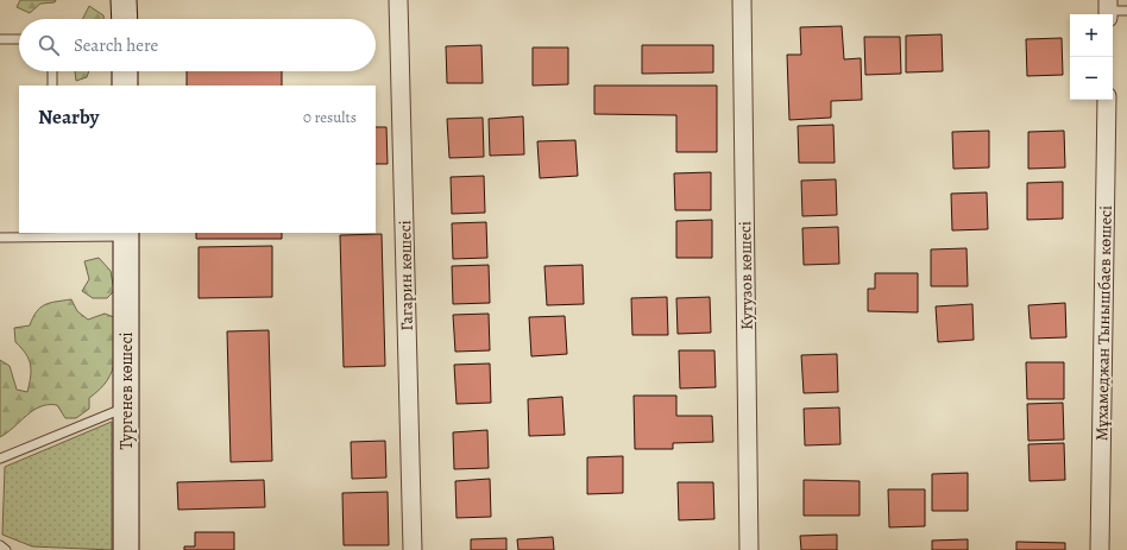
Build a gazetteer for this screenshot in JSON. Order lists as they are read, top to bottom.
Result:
{
  "streets": {
    "street": [
      "Гагарин көшесі",
      "Кутузов көшесі",
      "Мұхамеджан Тынышбаев көшесі",
      "Тургенев көшесі"
    ]
  },
  "page": {
    "map_buttons": ["+", "−"],
    "search": "Search here",
    "heading": ["Nearby", "0 results"]
  }
}
